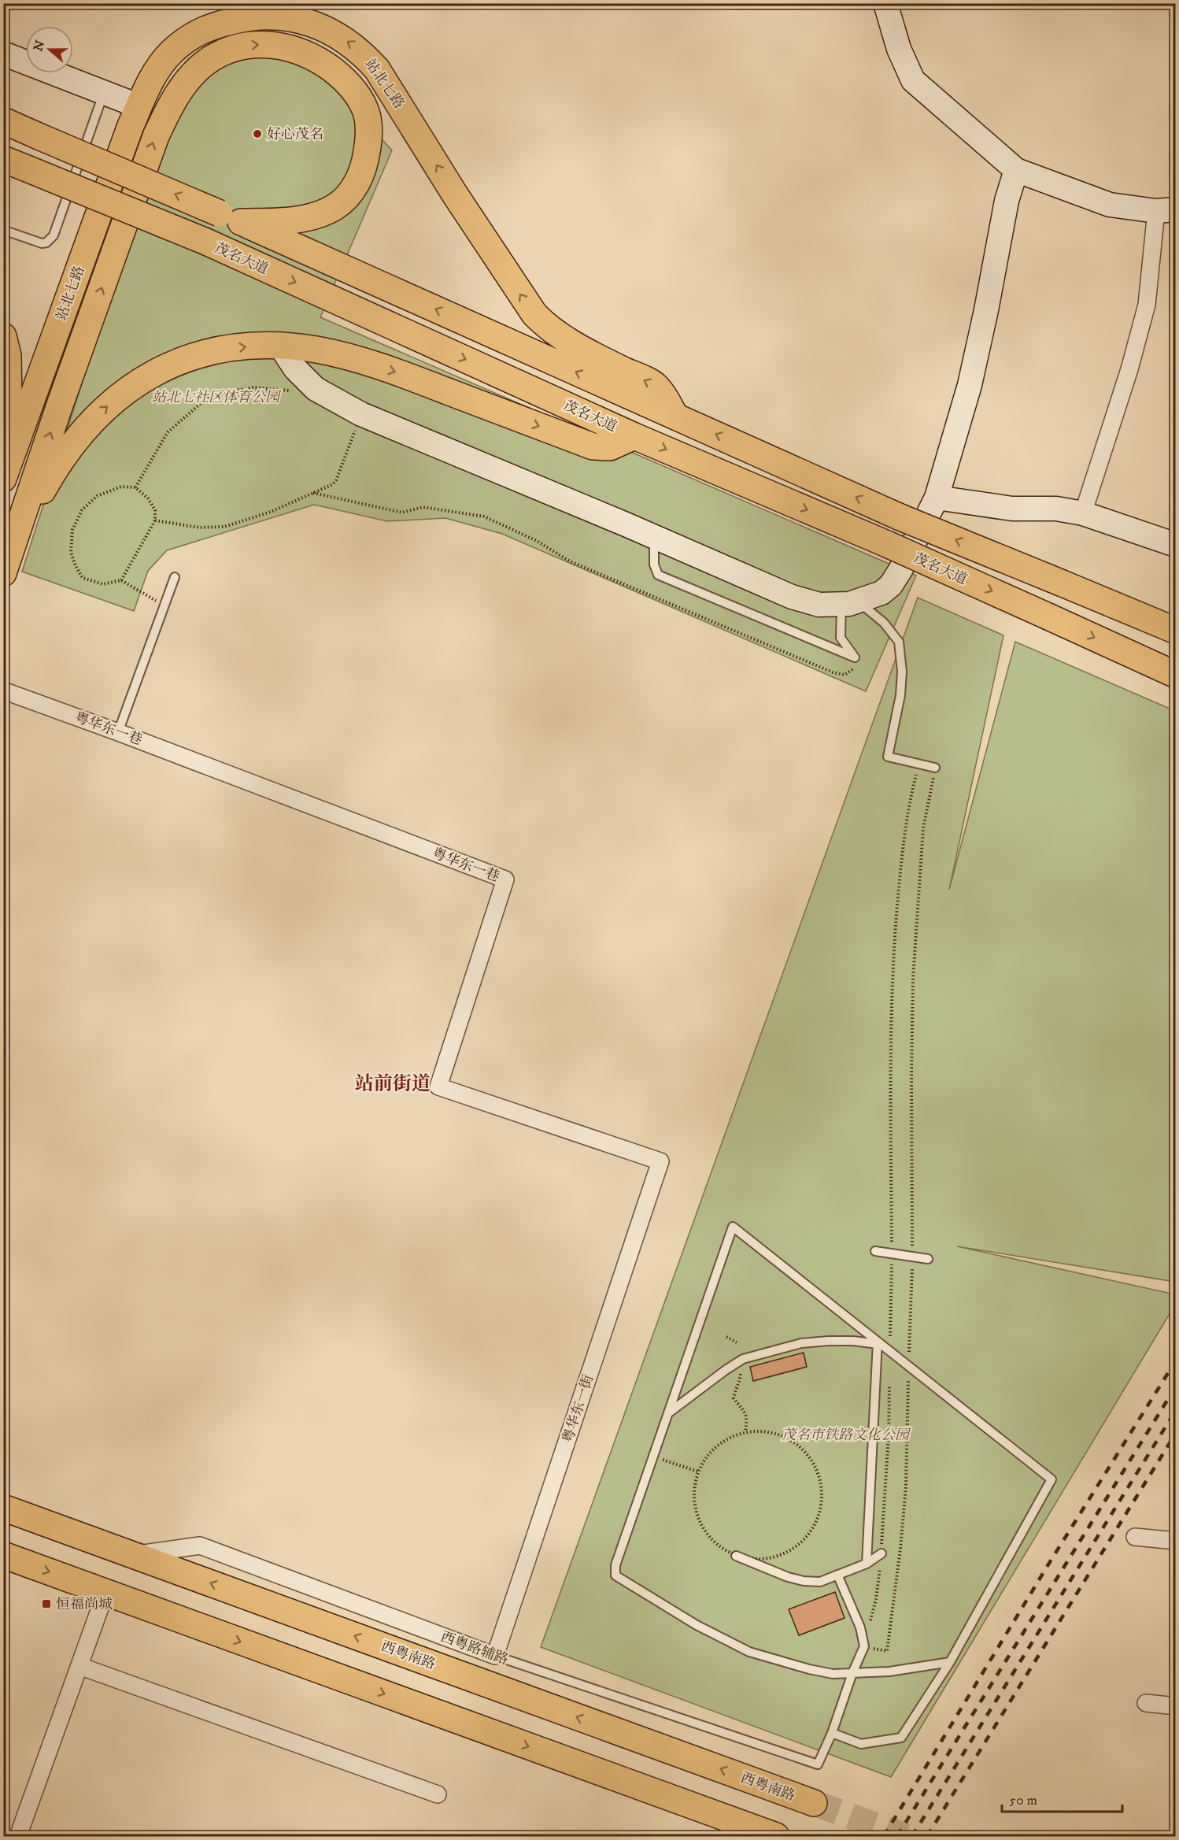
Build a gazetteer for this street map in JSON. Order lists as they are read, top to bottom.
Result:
{
  "streets": {
    "main road": ["站北七路", "茂名大道", "西粤南路"],
    "street": ["粤华东一巷", "粤华东一街", "西粤路辅路"]
  },
  "crossings": [
    ["粤华东一巷", "粤华东一街"],
    ["粤华东一街", "西粤路辅路"],
    ["西粤路辅路", "西粤南路"]
  ],
  "districts": ["站前街道"],
  "parks": ["站北七社区体育公园", "茂名市铁路文化公园"],
  "places": {
    "other": ["好心茂名"],
    "transit": ["恒福尚城"]
  },
  "scale_bar": "50 m",
  "north": "left"
}
